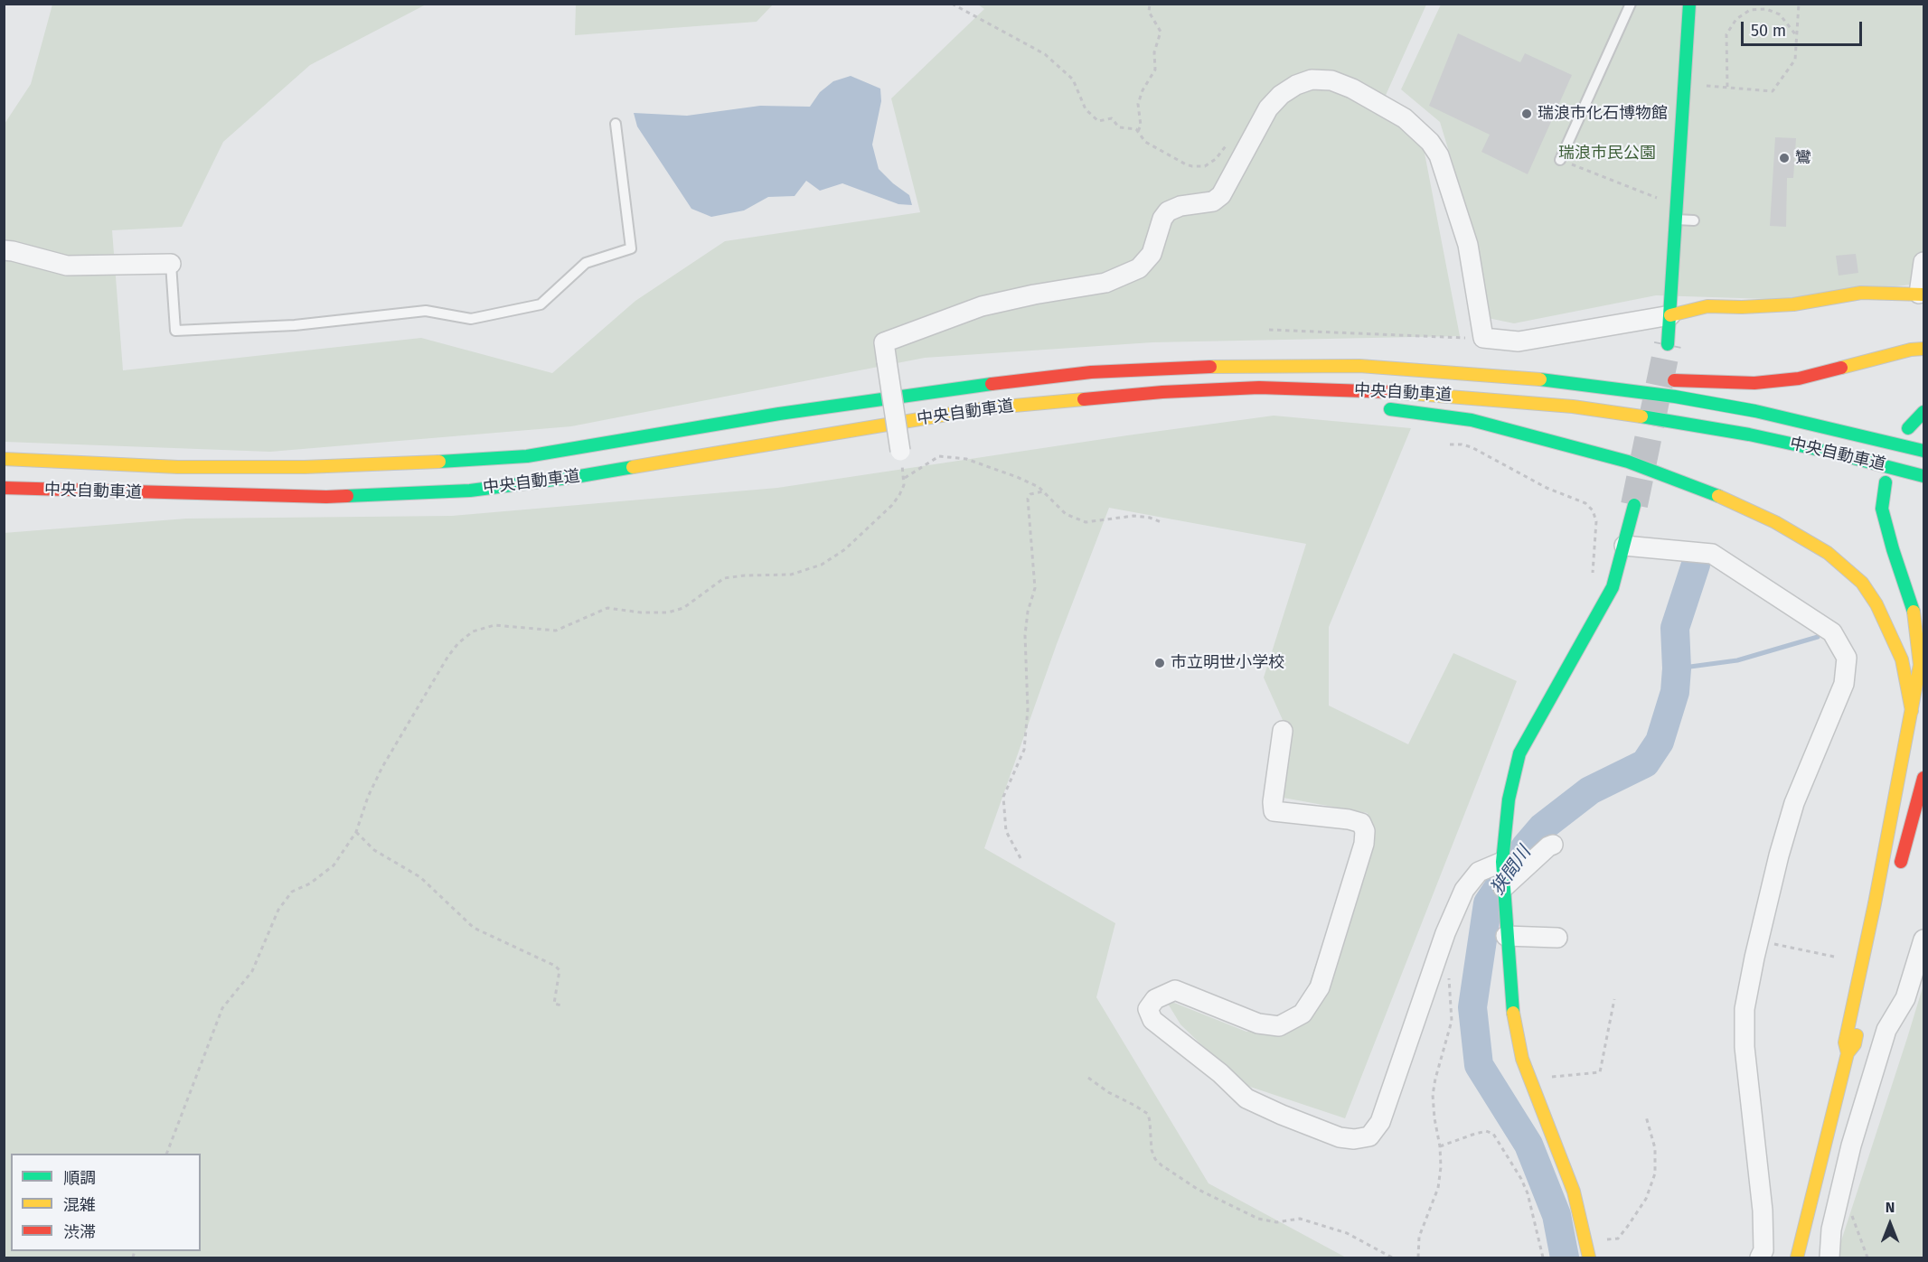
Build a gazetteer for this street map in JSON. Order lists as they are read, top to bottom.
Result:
{
  "streets": {
    "main road": ["中央自動車道"]
  },
  "water": ["狭間川"],
  "parks": ["瑞浪市民公園"],
  "places": ["瑞浪市化石博物館", "鸞", "市立明世小学校"],
  "legend": ["順調", "混雑", "渋滞"],
  "scale_bar": "50 m",
  "north": "top"
}
